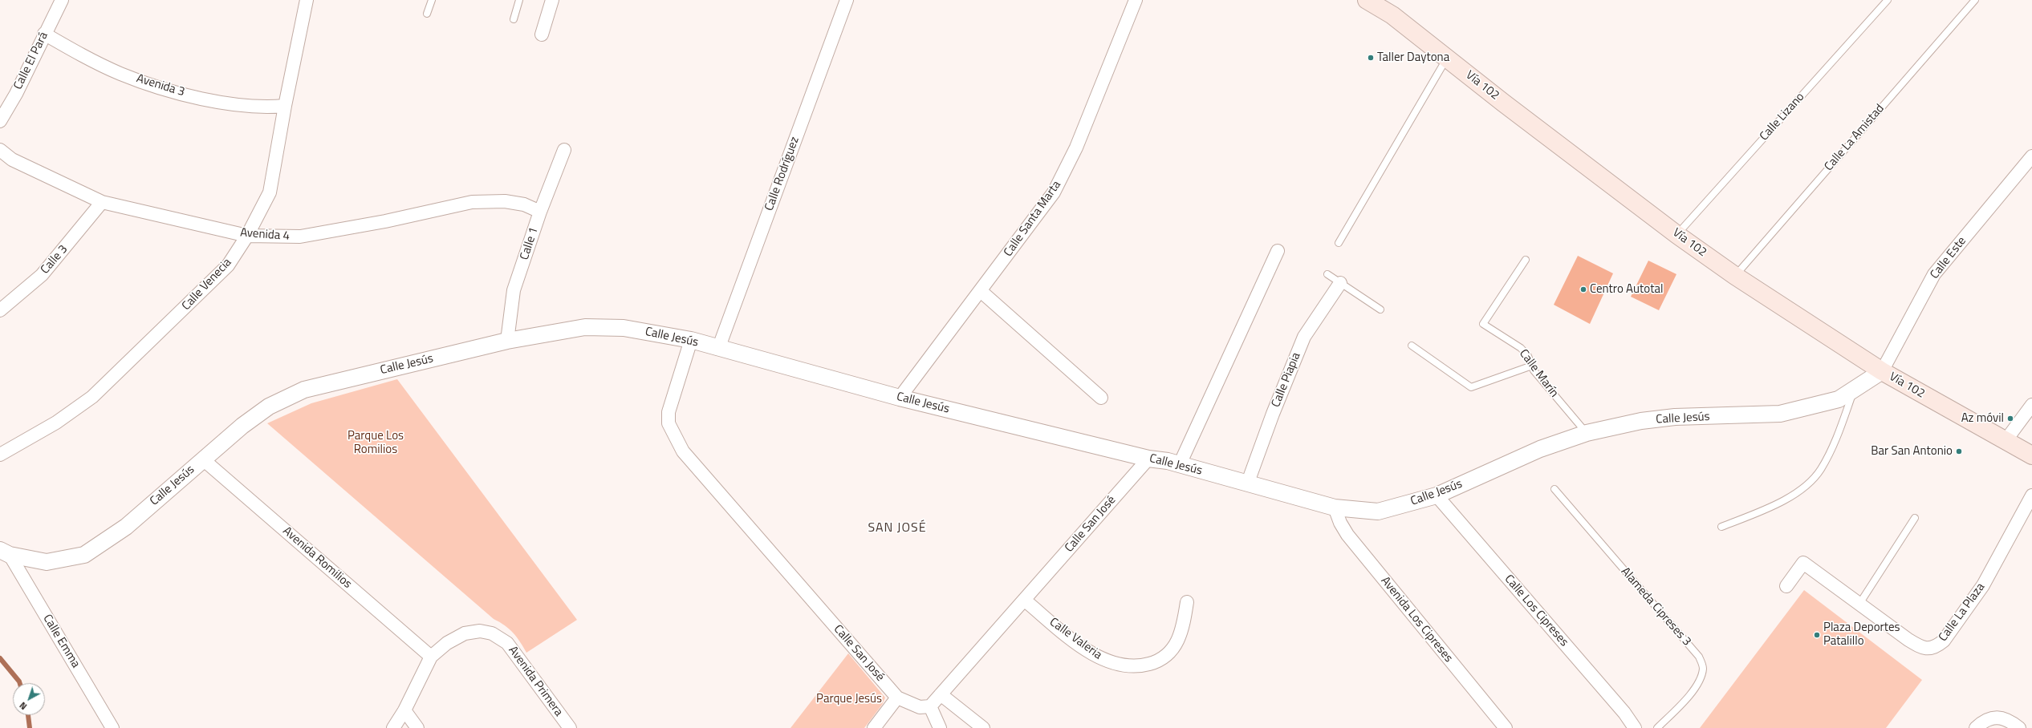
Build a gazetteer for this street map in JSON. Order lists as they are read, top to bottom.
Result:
{
  "streets": {
    "main road": ["Vía 102"],
    "street": [
      "Calle El Pará",
      "Avenida 3",
      "Calle Rodríguez",
      "Calle Santa Marta",
      "Avenida 4",
      "Calle 1",
      "Calle Este",
      "Calle 3",
      "Calle Venecia",
      "Calle Jesús",
      "Calle Piapia",
      "Calle San José",
      "Avenida Romilios",
      "Calle Los Cipreses",
      "Calle La Plaza",
      "Avenida Los Cipreses",
      "Calle Valeria",
      "Calle Emma",
      "Avenida Primera"
    ],
    "lane": [
      "Calle Lizano",
      "Calle La Amistad",
      "Calle Marín",
      "Alameda Cipreses 3"
    ]
  },
  "crossings": [
    ["Calle El Pará", "Avenida 3"],
    ["Avenida 3", "Calle Venecia"],
    ["Vía 102", "Calle Lizano"],
    ["Vía 102", "Calle La Amistad"],
    ["Vía 102", "Calle Este"],
    ["Vía 102", "Calle Jesús"],
    ["Calle Rodríguez", "Calle Jesús"],
    ["Calle Santa Marta", "Calle Jesús"],
    ["Avenida 4", "Calle 1"],
    ["Avenida 4", "Calle 3"],
    ["Avenida 4", "Calle Venecia"],
    ["Calle 1", "Calle Jesús"],
    ["Calle Este", "Calle Jesús"],
    ["Calle Jesús", "Calle Marín"],
    ["Calle Jesús", "Calle Piapia"],
    ["Calle Jesús", "Calle San José"],
    ["Calle Jesús", "Avenida Romilios"],
    ["Calle Jesús", "Calle Los Cipreses"],
    ["Calle Jesús", "Avenida Los Cipreses"],
    ["Calle Jesús", "Calle Emma"],
    ["Calle San José", "Calle Valeria"],
    ["Avenida Romilios", "Avenida Primera"]
  ],
  "districts": ["SAN JOSÉ"],
  "parks": ["Parque Los Romilios", "Parque Jesús"],
  "places": [
    "Taller Daytona",
    "Centro Autotal",
    "Az móvil",
    "Bar San Antonio",
    "Plaza Deportes Patalillo"
  ],
  "north": "bottom left"
}
